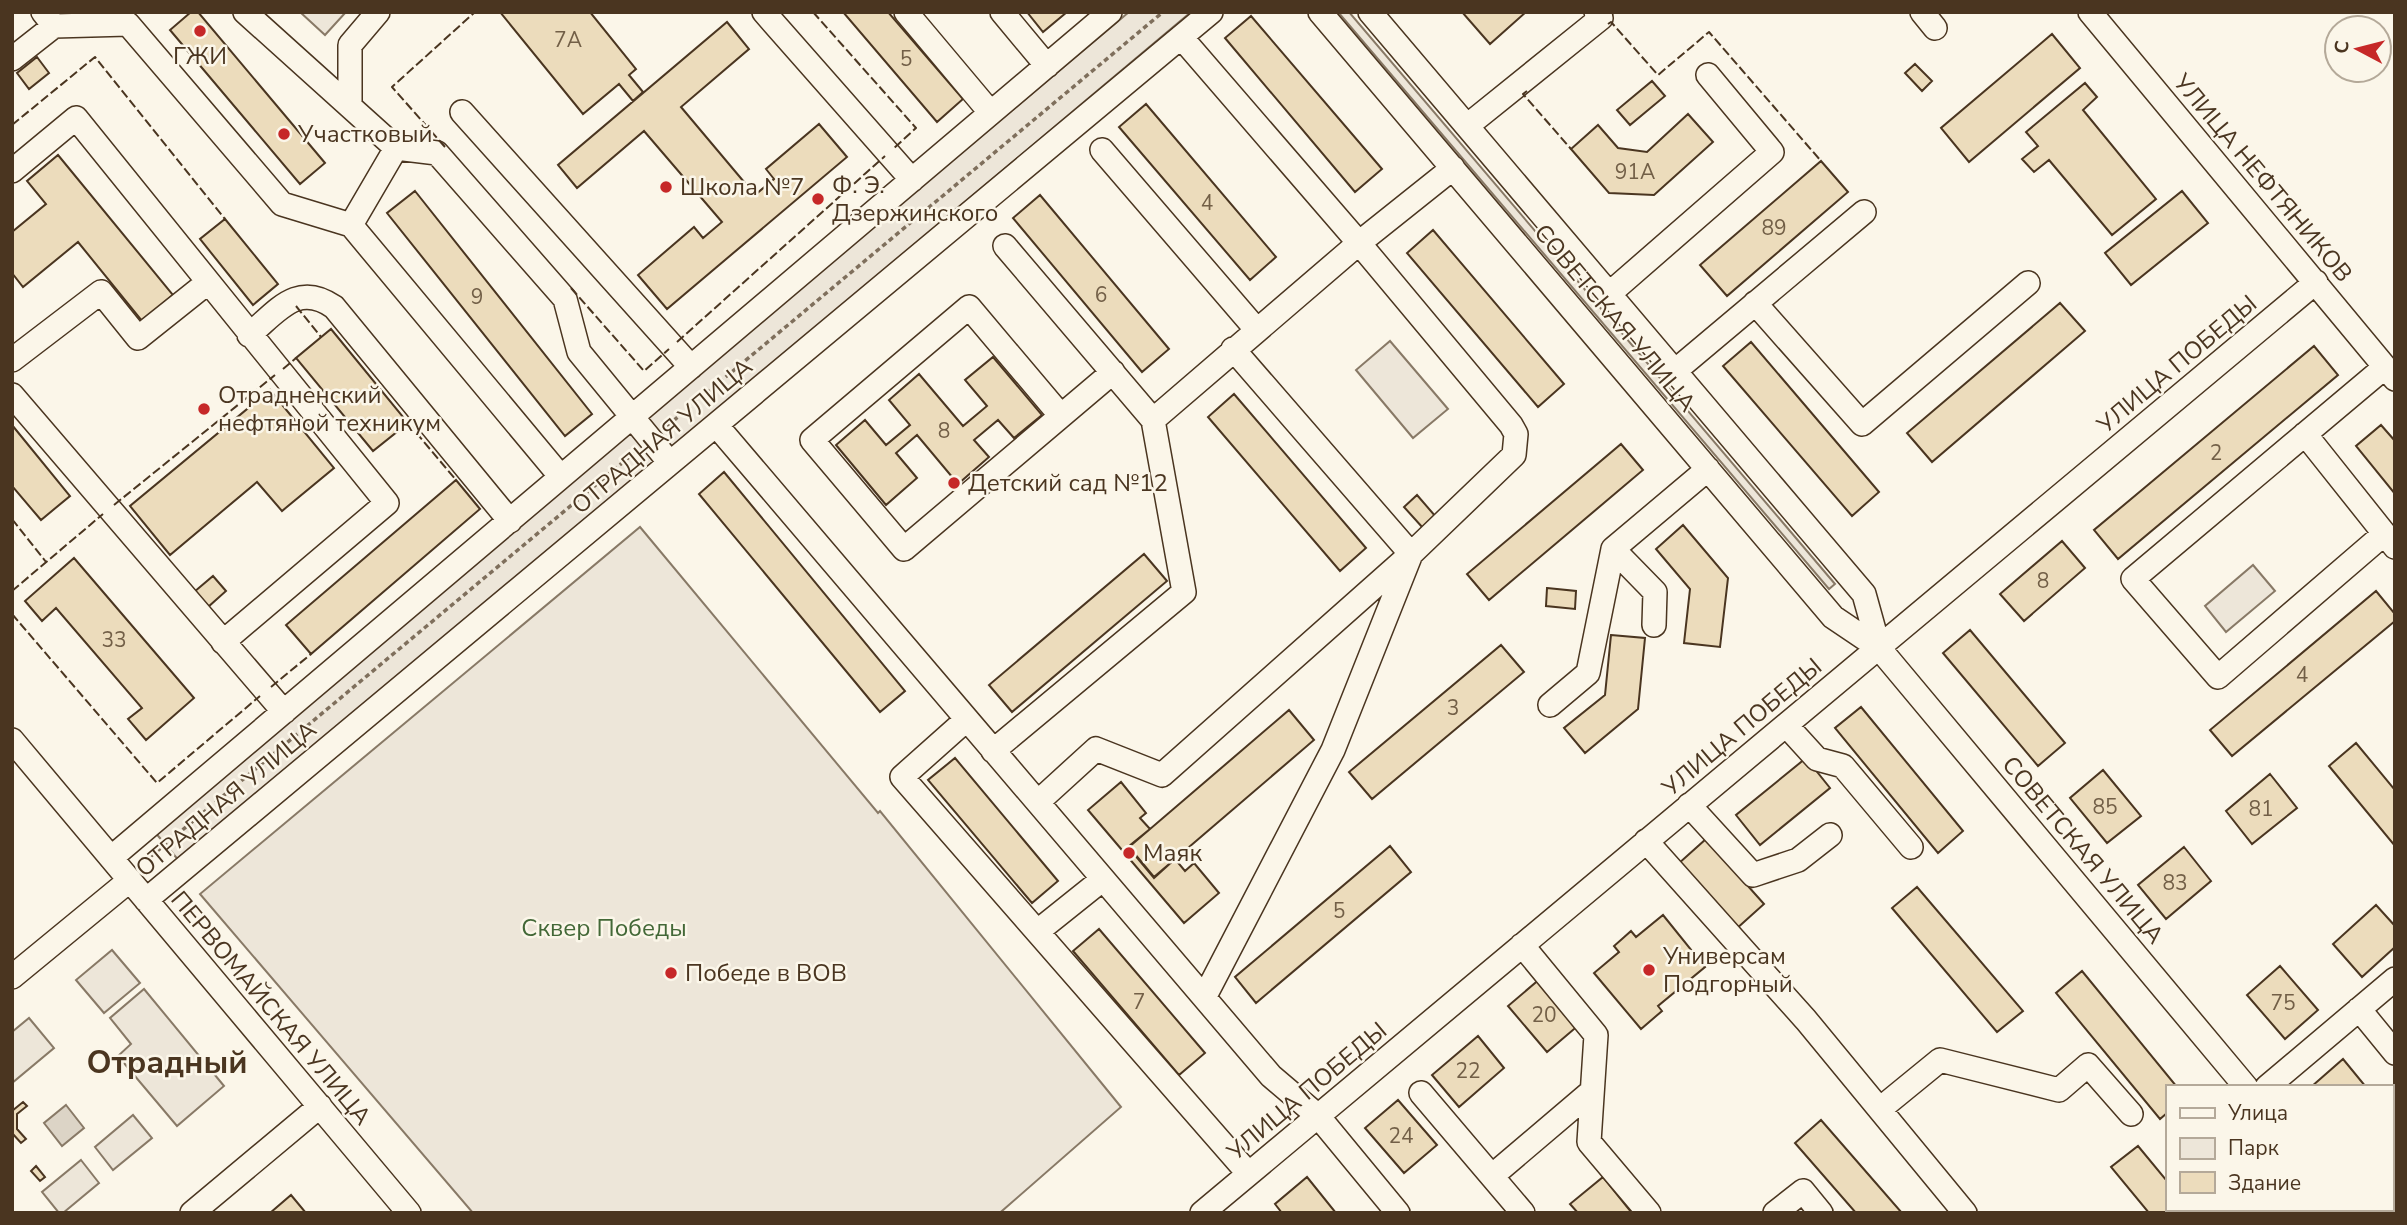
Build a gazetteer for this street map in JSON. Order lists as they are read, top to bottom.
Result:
{
  "streets": {
    "street": [
      "УЛИЦА НЕФТЯНИКОВ",
      "СОВЕТСКАЯ УЛИЦА",
      "УЛИЦА ПОБЕДЫ",
      "ОТРАДНАЯ УЛИЦА",
      "ПЕРВОМАЙСКАЯ УЛИЦА"
    ]
  },
  "crossings": [
    ["УЛИЦА НЕФТЯНИКОВ", "УЛИЦА ПОБЕДЫ"],
    ["СОВЕТСКАЯ УЛИЦА", "УЛИЦА ПОБЕДЫ"],
    ["ОТРАДНАЯ УЛИЦА", "ПЕРВОМАЙСКАЯ УЛИЦА"]
  ],
  "districts": ["Отрадный"],
  "parks": ["Сквер Победы"],
  "places": [
    "ГЖИ",
    "Участковый",
    "Школа №7",
    "Ф. Э. Дзержинского",
    "Отрадненский нефтяной техникум",
    "Детский сад №12",
    "Маяк",
    "Универсам Подгорный",
    "Победе в ВОВ"
  ],
  "house_numbers": [
    "7А",
    "5",
    "91А",
    "4",
    "89",
    "6",
    "9",
    "8",
    "2",
    "8",
    "33",
    "4",
    "3",
    "85",
    "81",
    "83",
    "5",
    "7",
    "75",
    "20",
    "22",
    "24"
  ],
  "legend": ["Улица", "Парк", "Здание"],
  "north": "left"
}
